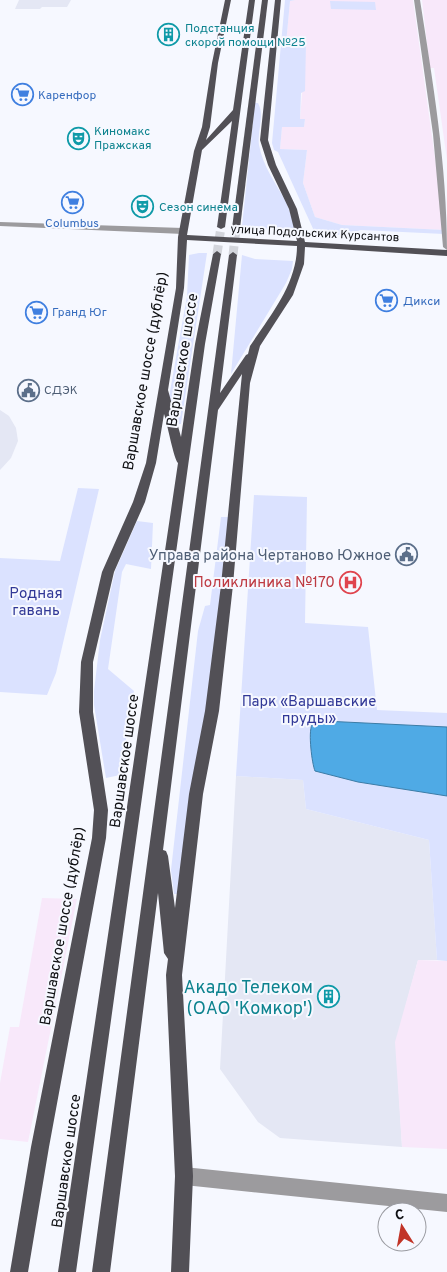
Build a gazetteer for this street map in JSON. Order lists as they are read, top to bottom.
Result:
{
  "streets": {
    "main road": ["улица Подольских Курсантов", "Варшавское шоссе", "Варшавское шоссе (дублёр)"]
  },
  "crossings": [
    ["улица Подольских Курсантов", "Варшавское шоссе (дублёр)"]
  ],
  "parks": ["Родная гавань", "Парк «Варшавские пруды»"],
  "places": {
    "building": ["Подстанция скорой помощи №25", "Акадо Телеком (ОАО 'Комкор')"],
    "supermarket": [
      "Каренфор",
      "Columbus",
      "Дикси",
      "Гранд Юг"
    ],
    "theatre": ["Киномакс Пражская", "Сезон синема"],
    "public building": ["СДЭК", "Управа района Чертаново Южное"],
    "hospital": ["Поликлиника №170"]
  },
  "north": "top"
}
